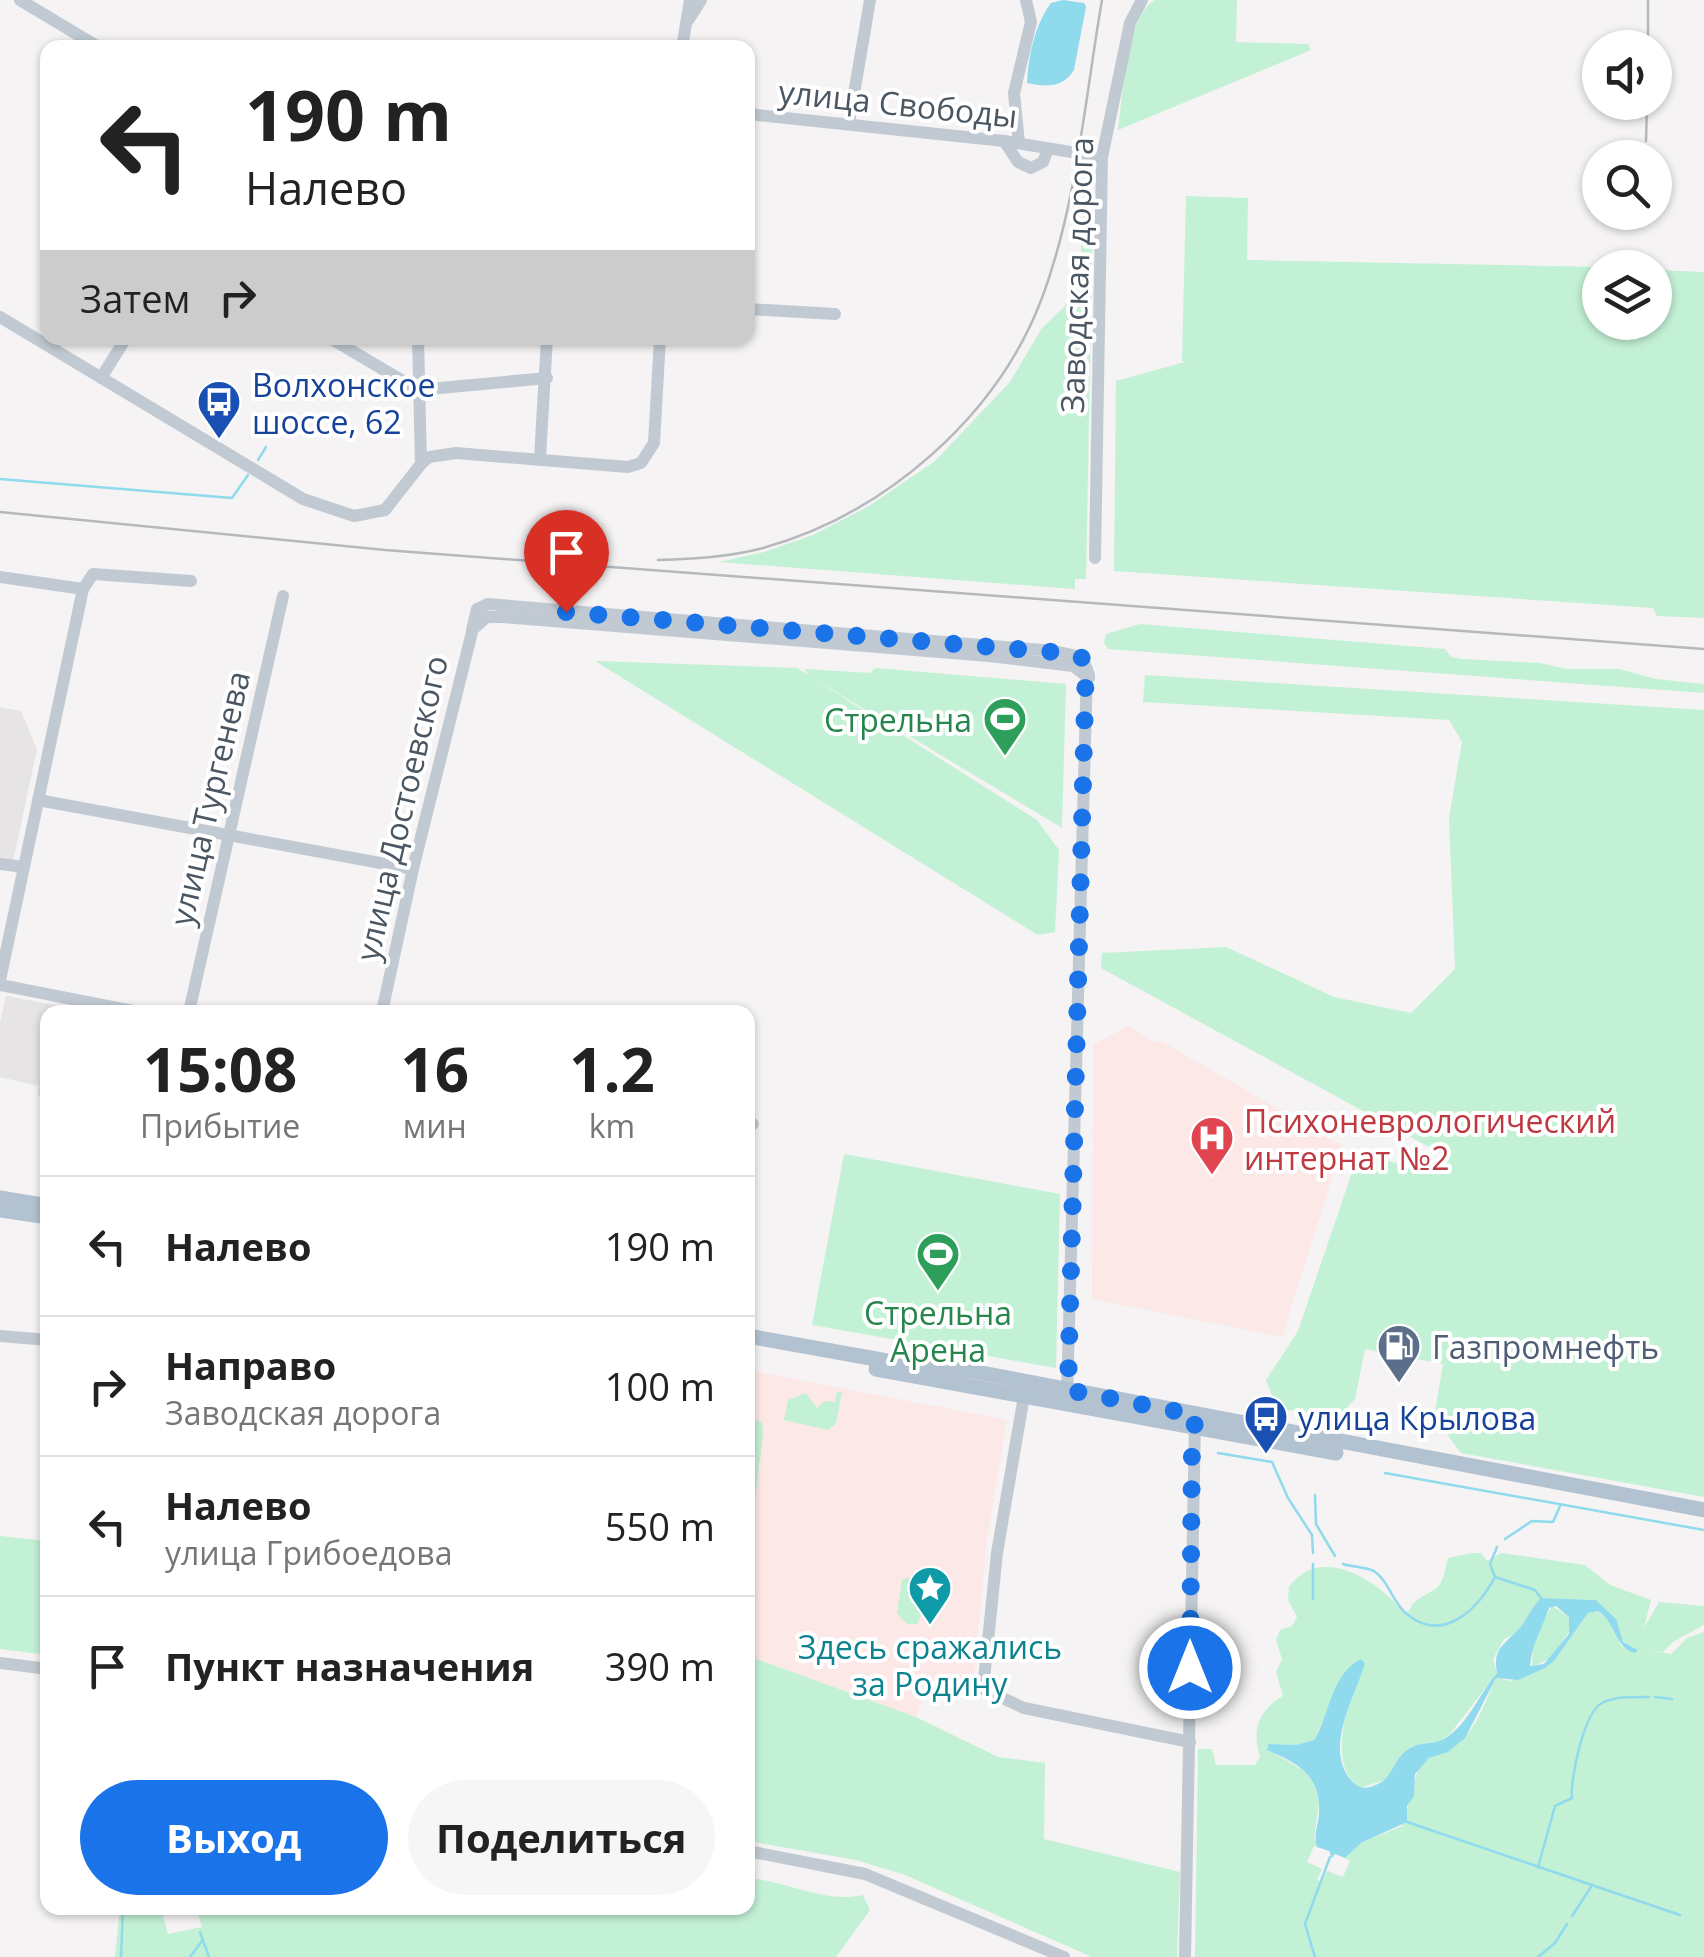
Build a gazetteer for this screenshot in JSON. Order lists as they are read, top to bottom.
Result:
{
  "streets": {
    "street": [
      "улица Свободы",
      "Заводская дорога",
      "улица Тургенева",
      "улица Достоевского"
    ]
  },
  "crossings": [
    ["улица Свободы", "Заводская дорога"]
  ],
  "places": {
    "bus stop": ["Волхонское шоссе, 62", "улица Крылова"],
    "sports": ["Стрельна", "Стрельна Арена"],
    "hospital": ["Психоневрологический интернат №2"],
    "fuel station": ["Газпромнефть"],
    "place": ["Здесь сражались за Родину"]
  },
  "page": {
    "turn": ["190 m", "Налево"],
    "then": "Затем",
    "eta": [
      "15:08",
      "Прибытие",
      "16",
      "мин",
      "1.2",
      "km"
    ],
    "list": [
      {
        "name": "Налево",
        "value": "190 m"
      },
      {
        "name": "Направо",
        "note": "Заводская дорога",
        "value": "100 m"
      },
      {
        "name": "Налево",
        "note": "улица Грибоедова",
        "value": "550 m"
      },
      {
        "name": "Пункт назначения",
        "value": "390 m"
      }
    ],
    "buttons": ["Выход", "Поделиться"]
  }
}
